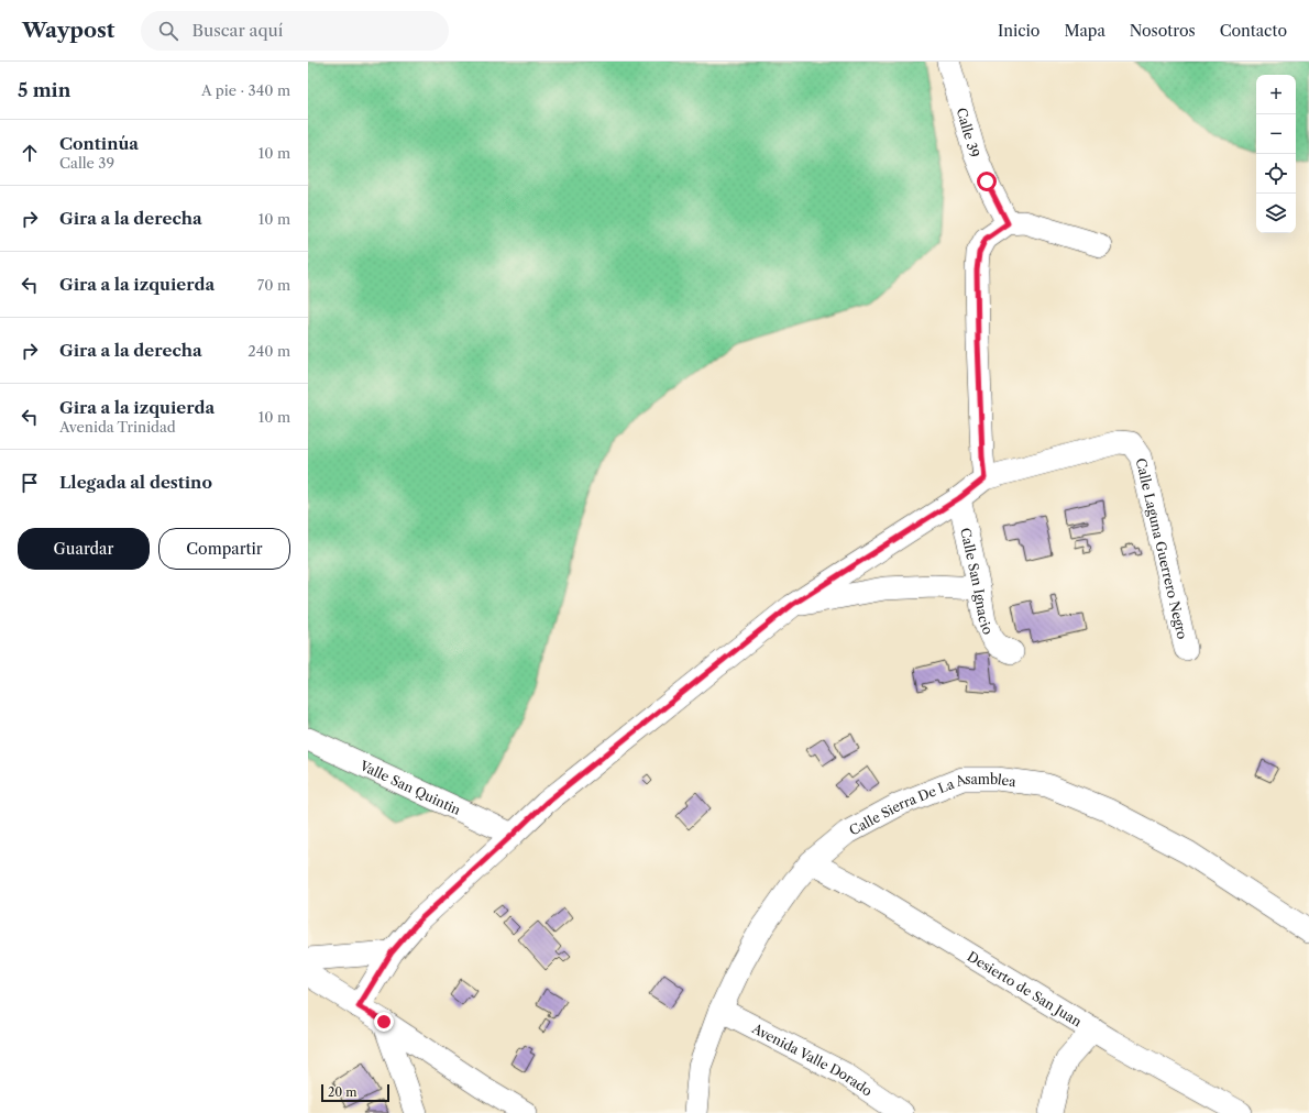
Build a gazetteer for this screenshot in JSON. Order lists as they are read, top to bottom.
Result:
{
  "streets": {
    "street": [
      "Calle 39",
      "Calle Laguna Guerrero Negro",
      "Calle San Ignacio",
      "Valle San Quintin",
      "Calle Sierra De La Asamblea",
      "Desierto de San Juan",
      "Avenida Valle Dorado"
    ]
  },
  "crossings": [
    ["Calle Sierra De La Asamblea", "Desierto de San Juan"],
    ["Calle Sierra De La Asamblea", "Avenida Valle Dorado"]
  ],
  "scale_bar": "20 m",
  "page": {
    "header": "Waypost",
    "search": "Buscar aquí",
    "nav": [
      "Inicio",
      "Mapa",
      "Nosotros",
      "Contacto"
    ],
    "heading": ["5 min", "A pie · 340 m"],
    "map_buttons": ["+", "−"],
    "list": [
      ["Continúa", "Calle 39", "10 m"],
      ["Gira a la derecha", "10 m"],
      ["Gira a la izquierda", "70 m"],
      ["Gira a la derecha", "240 m"],
      ["Gira a la izquierda", "Avenida Trinidad", "10 m"],
      "Llegada al destino"
    ],
    "buttons": ["Guardar", "Compartir"],
    "scale": "20 m"
  }
}
